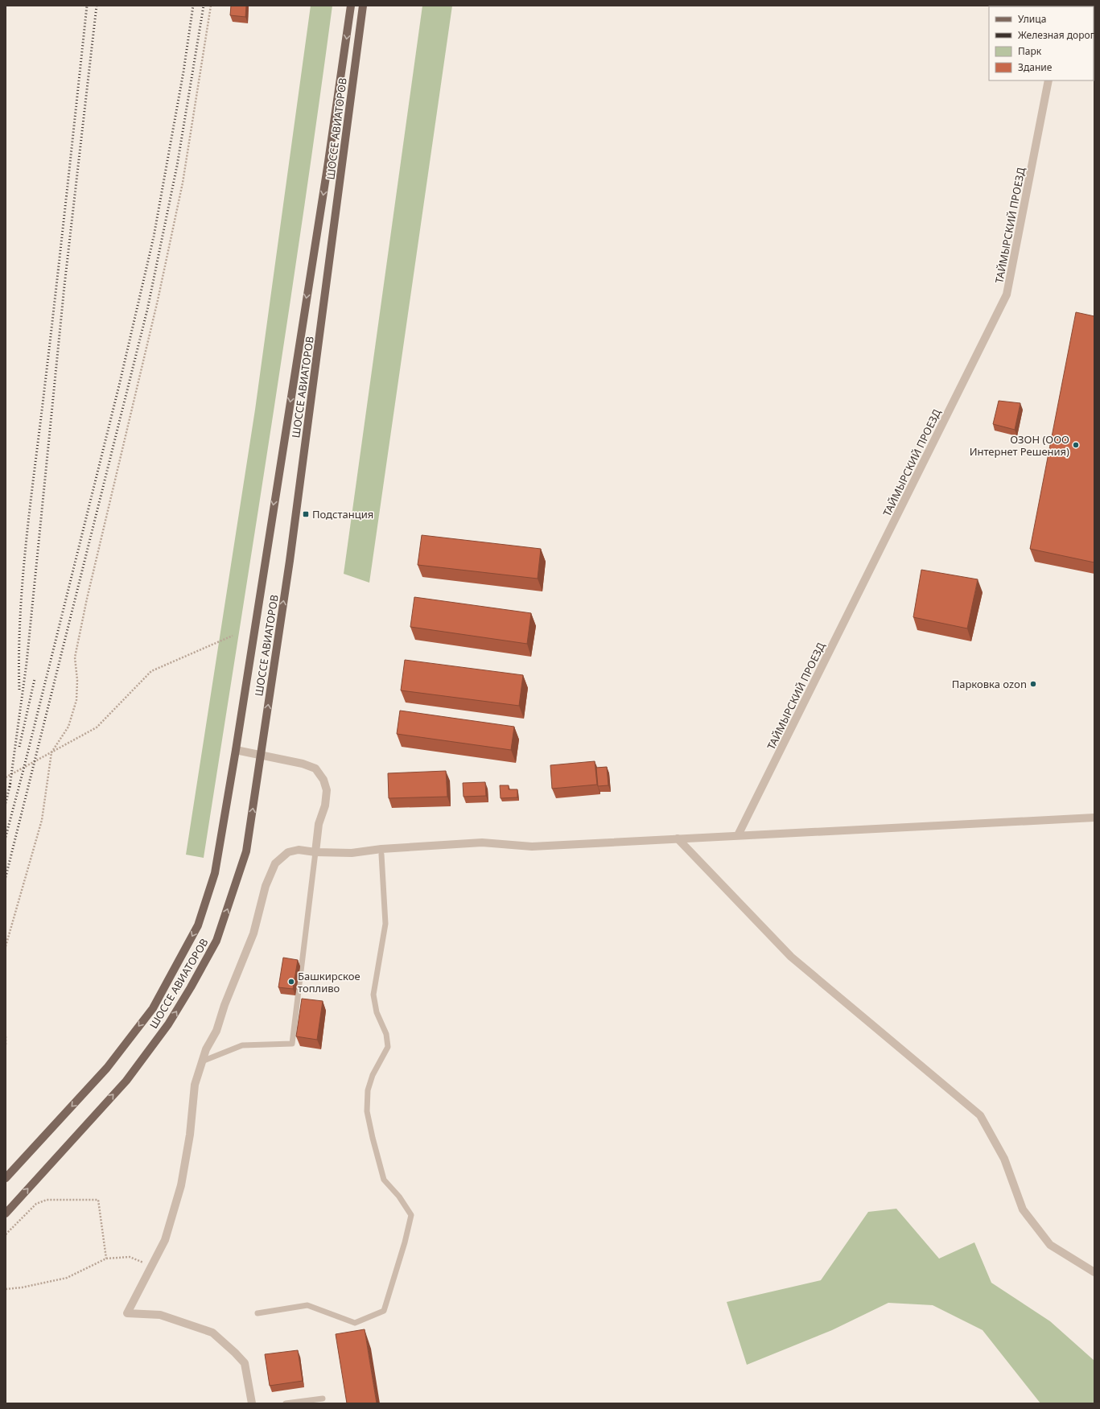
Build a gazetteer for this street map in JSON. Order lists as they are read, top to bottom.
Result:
{
  "streets": {
    "main road": ["ШОССЕ АВИАТОРОВ"],
    "street": ["ТАЙМЫРСКИЙ ПРОЕЗД"]
  },
  "places": {
    "other": ["ОЗОН (ООО Интернет Решения)", "Парковка ozon", "Башкирское топливо"],
    "transit": ["Подстанция"]
  },
  "legend": [
    "Улица",
    "Железная дорога",
    "Парк",
    "Здание"
  ]
}
